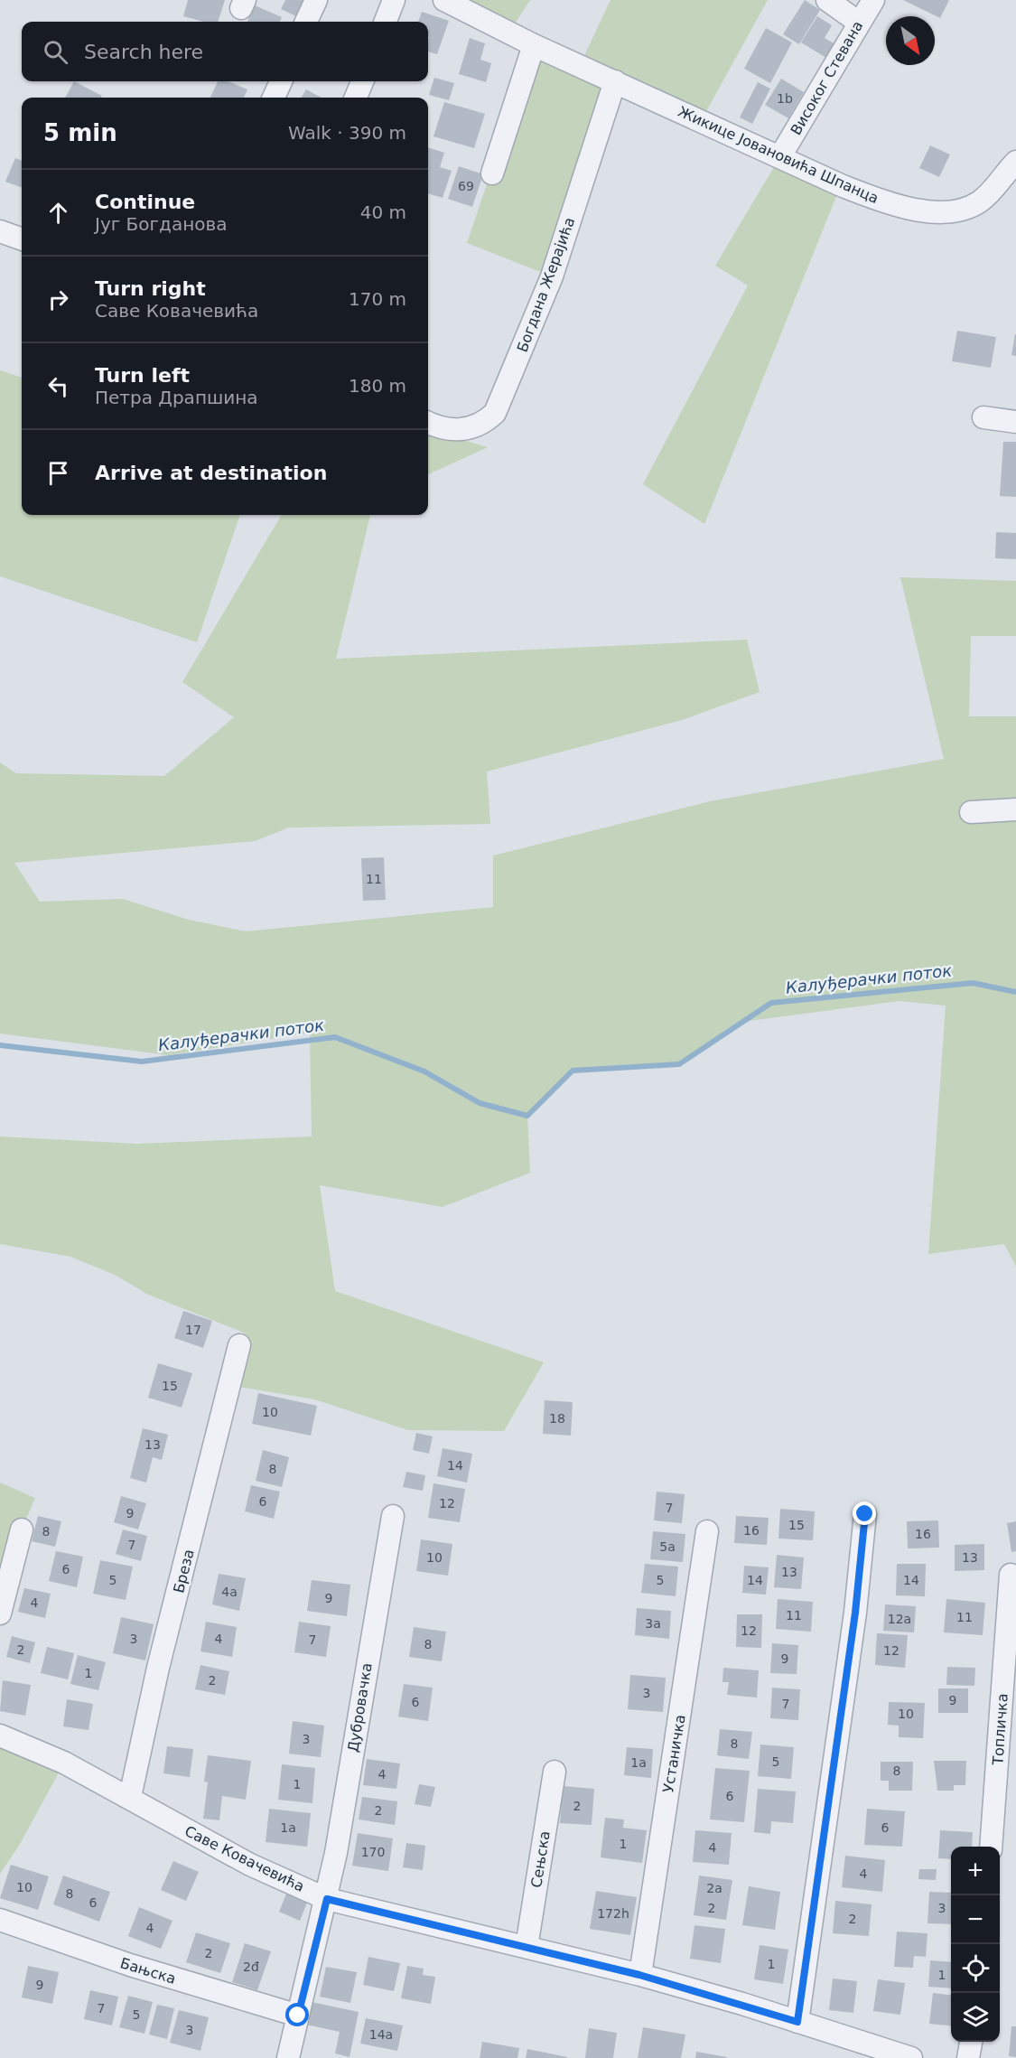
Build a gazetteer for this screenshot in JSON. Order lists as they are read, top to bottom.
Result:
{
  "streets": {
    "street": [
      "Високог Стевана",
      "Жикице Јовановића Шпанца",
      "Богдана Жерајића",
      "Бреза",
      "Дубровачка",
      "Топличка",
      "Устаничка",
      "Саве Ковачевића",
      "Сењска",
      "Бањска"
    ]
  },
  "crossings": [
    ["Високог Стевана", "Жикице Јовановића Шпанца"],
    ["Жикице Јовановића Шпанца", "Богдана Жерајића"],
    ["Бреза", "Саве Ковачевића"],
    ["Дубровачка", "Саве Ковачевића"],
    ["Дубровачка", "Бањска"],
    ["Устаничка", "Саве Ковачевића"],
    ["Саве Ковачевића", "Сењска"]
  ],
  "water": ["Калуђерачки поток"],
  "house_numbers": [
    "1b",
    "69",
    "11",
    "17",
    "15",
    "10",
    "18",
    "13",
    "14",
    "8",
    "6",
    "12",
    "7",
    "9",
    "15",
    "16",
    "8",
    "16",
    "7",
    "5a",
    "10",
    "13",
    "6",
    "13",
    "5",
    "5",
    "14",
    "14",
    "4a",
    "9",
    "4",
    "11",
    "11",
    "12a",
    "3a",
    "12",
    "3",
    "4",
    "7",
    "8",
    "2",
    "12",
    "9",
    "1",
    "2",
    "3",
    "9",
    "6",
    "7",
    "10",
    "3",
    "8",
    "5",
    "1a",
    "8",
    "4",
    "1",
    "6",
    "2",
    "2",
    "1a",
    "6",
    "1",
    "4",
    "170",
    "4",
    "10",
    "2a",
    "8",
    "6",
    "2",
    "3",
    "172h",
    "2",
    "4",
    "2",
    "1",
    "2đ",
    "1",
    "9",
    "7",
    "5",
    "3",
    "14a"
  ],
  "north": "bottom right",
  "page": {
    "search": "Search here",
    "heading": ["5 min", "Walk · 390 m"],
    "list": [
      ["Continue", "Југ Богданова", "40 m"],
      ["Turn right", "Саве Ковачевића", "170 m"],
      ["Turn left", "Петра Драпшина", "180 m"],
      "Arrive at destination"
    ],
    "map_buttons": ["+", "−"]
  }
}
